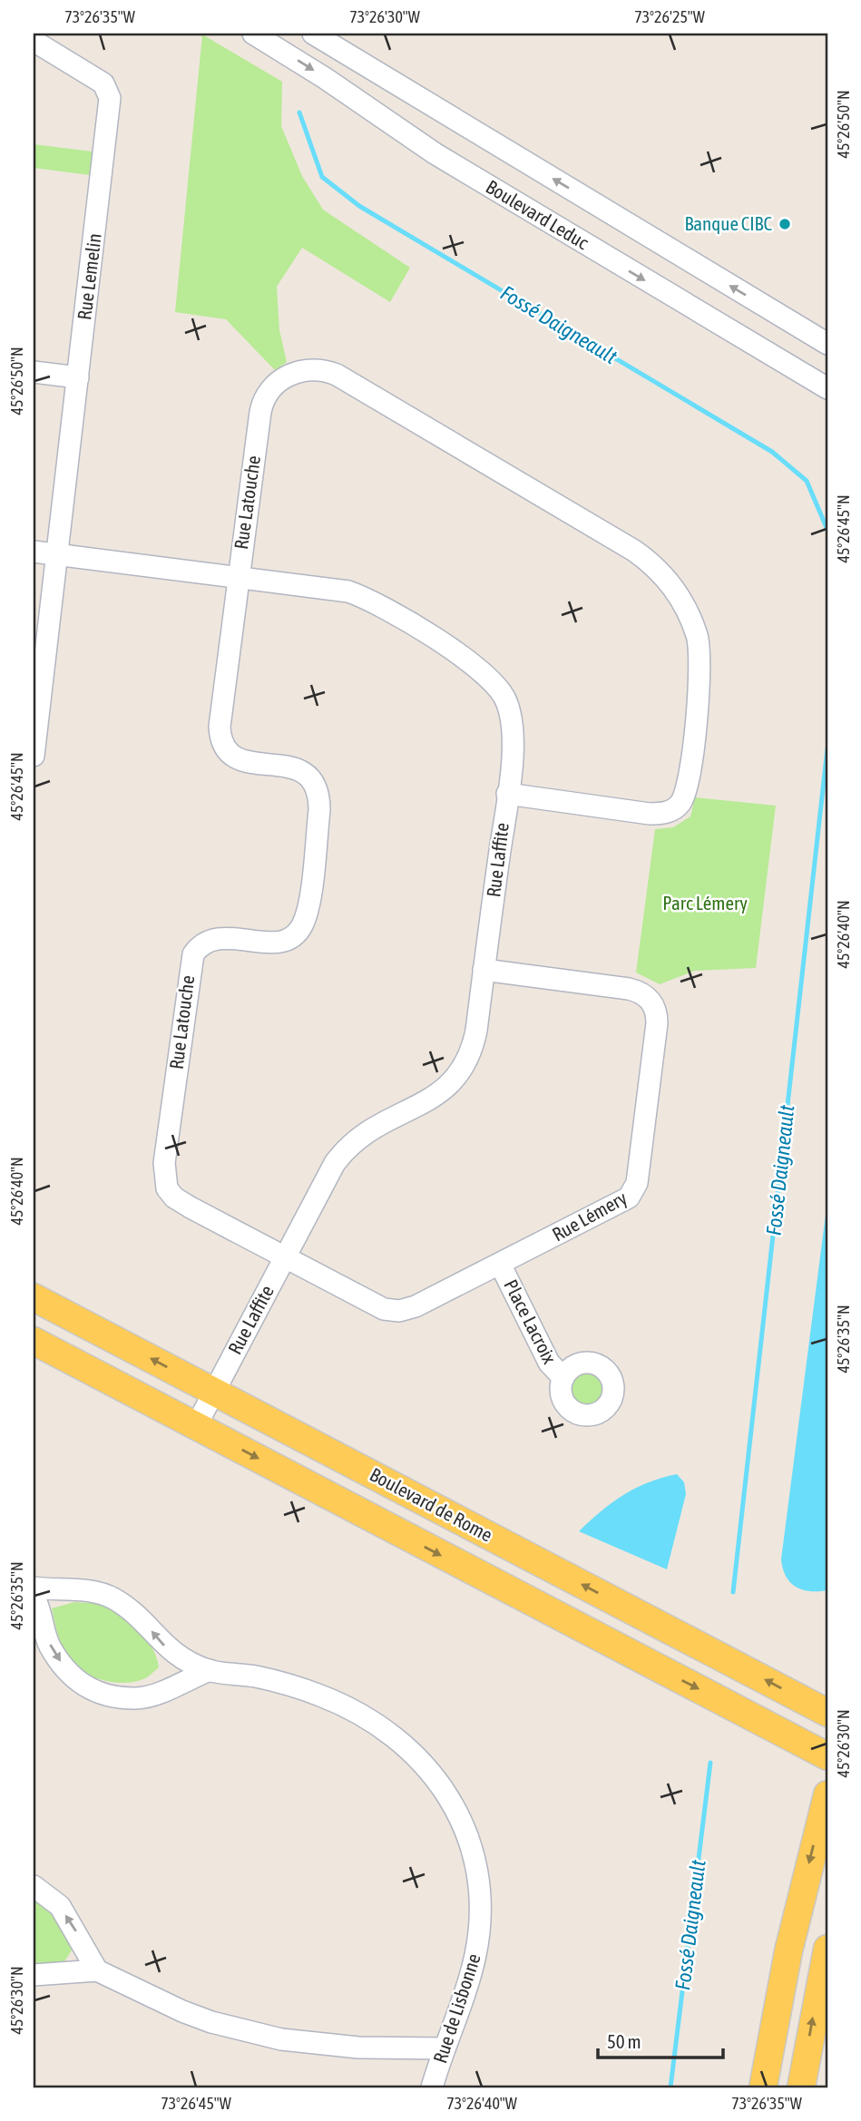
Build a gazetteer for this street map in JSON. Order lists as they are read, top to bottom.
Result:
{
  "streets": {
    "main road": ["Boulevard de Rome"],
    "street": [
      "Boulevard Leduc",
      "Rue Lemelin",
      "Rue Latouche",
      "Rue Laffite",
      "Rue Lémery",
      "Place Lacroix",
      "Rue de Lisbonne"
    ]
  },
  "crossings": [
    ["Rue Lemelin", "Rue Laffite"],
    ["Rue Latouche", "Rue Laffite"],
    ["Rue Latouche", "Rue Lémery"],
    ["Rue Laffite", "Rue Lémery"],
    ["Rue Laffite", "Boulevard de Rome"],
    ["Rue Lémery", "Place Lacroix"]
  ],
  "water": ["Fossé Daigneault"],
  "parks": ["Parc Lémery"],
  "places": ["Banque CIBC"],
  "scale_bar": "50 m",
  "coordinates": [
    "73°26'35\"W",
    "73°26'30\"W",
    "73°26'25\"W",
    "45°26'50\"N",
    "45°26'45\"N",
    "45°26'40\"N",
    "45°26'35\"N",
    "45°26'30\"N",
    "73°26'45\"W",
    "73°26'40\"W"
  ]
}
